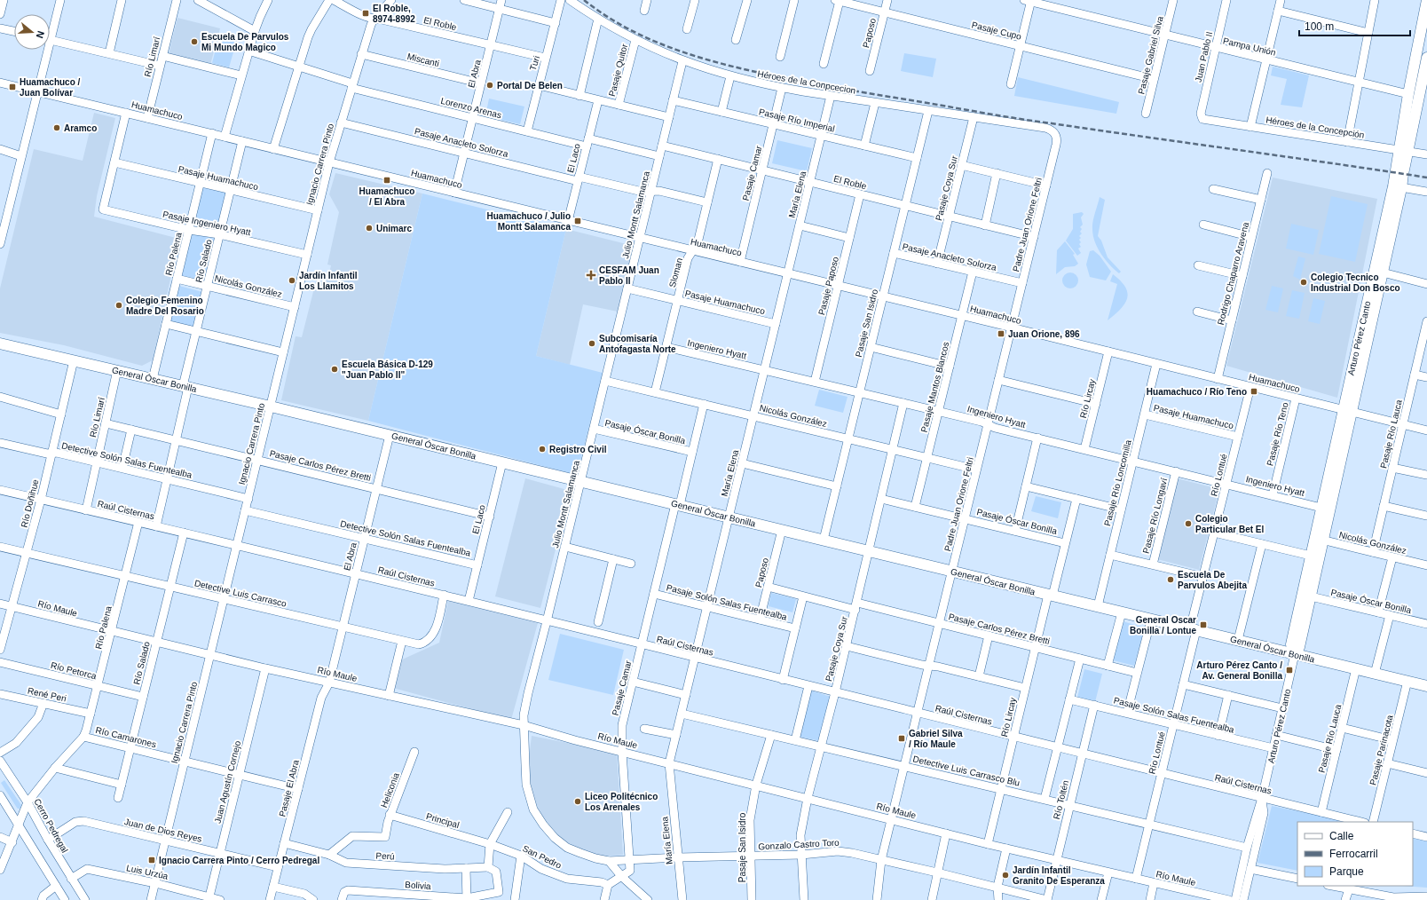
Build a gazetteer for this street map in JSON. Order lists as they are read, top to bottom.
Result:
{
  "streets": {
    "main road": ["Arturo Pérez Canto", "General Óscar Bonilla"],
    "street": [
      "El Roble",
      "Pasaje Cupo",
      "Paposo",
      "Pampa Unión",
      "Pasaje Gabriel Silva",
      "Río Limarí",
      "Juan Pablo II",
      "Miscanti",
      "Turi",
      "Pasaje Quitor",
      "El Abra",
      "Héroes de la Conpcecion",
      "Lorenzo Arenas",
      "Huamachuco",
      "Pasaje Río Imperial",
      "Héroes de la Concepción",
      "Pasaje Anacleto Solorza",
      "El Laco",
      "Ignacio Carrera Pinto",
      "Pasaje Camar",
      "Pasaje Huamachuco",
      "Pasaje Coya Sur",
      "María Elena",
      "Julio Montt Salamanca",
      "Pasaje Ingeniero Hyatt",
      "Padre Juan Orione Feltri",
      "Río Palena",
      "Río Salado",
      "Sloman",
      "Rodrigo Chaparro Aravena",
      "Nicolás González",
      "Pasaje Paposo",
      "Pasaje San Isidro",
      "Ingeniero Hyatt",
      "Pasaje Mantos Blancos",
      "Río Lircay",
      "Pasaje Óscar Bonilla",
      "Pasaje Río Teno",
      "Pasaje Río Lauca",
      "Detective Solón Salas Fuentealba",
      "Pasaje Carlos Pérez Bretti",
      "Río Lontué",
      "Pasaje Río Loncomilla",
      "Río Doñihue",
      "Raúl Cisternas",
      "Pasaje Río Longaví",
      "Detective Luis Carrasco",
      "Pasaje Solón Salas Fuentealba",
      "Río Maule",
      "Río Petorca",
      "René Peri",
      "Río Camarones",
      "Pasaje Parinacota",
      "Detective Luis Carrasco Blu",
      "Juan Agustín Cornejo",
      "Pasaje El Abra",
      "Heliconia",
      "Río Toltén",
      "Principal",
      "Cerro Pedregal",
      "Juan de Dios Reyes",
      "Gonzalo Castro Toro",
      "Perú",
      "San Pedro",
      "Luis Urzúa",
      "Bolivia"
    ]
  },
  "crossings": [
    ["El Roble", "Turi"],
    ["El Roble", "El Abra"],
    ["El Roble", "Ignacio Carrera Pinto"],
    ["El Roble", "Pasaje Camar"],
    ["El Roble", "Pasaje Coya Sur"],
    ["El Roble", "María Elena"],
    ["El Roble", "Julio Montt Salamanca"],
    ["El Roble", "Padre Juan Orione Feltri"],
    ["El Roble", "Sloman"],
    ["El Roble", "Pasaje Paposo"],
    ["El Roble", "Pasaje San Isidro"],
    ["Pasaje Cupo", "Paposo"],
    ["Pasaje Cupo", "Pasaje Gabriel Silva"],
    ["Paposo", "General Óscar Bonilla"],
    ["Paposo", "Pasaje Carlos Pérez Bretti"],
    ["Paposo", "Pasaje Solón Salas Fuentealba"],
    ["Pampa Unión", "Pasaje Gabriel Silva"],
    ["Pampa Unión", "Juan Pablo II"],
    ["Pampa Unión", "Arturo Pérez Canto"],
    ["Río Limarí", "Huamachuco"],
    ["Río Limarí", "General Óscar Bonilla"],
    ["Río Limarí", "Detective Solón Salas Fuentealba"],
    ["Río Limarí", "Pasaje Carlos Pérez Bretti"],
    ["Río Limarí", "Raúl Cisternas"],
    ["Juan Pablo II", "Héroes de la Concepción"],
    ["Miscanti", "El Abra"],
    ["Miscanti", "Ignacio Carrera Pinto"],
    ["Turi", "Lorenzo Arenas"],
    ["Pasaje Quitor", "Héroes de la Conpcecion"],
    ["El Abra", "Lorenzo Arenas"],
    ["El Abra", "Huamachuco"],
    ["El Abra", "Pasaje Anacleto Solorza"],
    ["El Abra", "General Óscar Bonilla"],
    ["El Abra", "Detective Solón Salas Fuentealba"],
    ["El Abra", "Pasaje Carlos Pérez Bretti"],
    ["El Abra", "Raúl Cisternas"],
    ["El Abra", "Detective Luis Carrasco"],
    ["El Abra", "Río Maule"],
    ["El Abra", "Pasaje El Abra"],
    ["Héroes de la Conpcecion", "Pasaje Camar"],
    ["Héroes de la Conpcecion", "Pasaje Coya Sur"],
    ["Héroes de la Conpcecion", "María Elena"],
    ["Héroes de la Conpcecion", "Julio Montt Salamanca"],
    ["Héroes de la Conpcecion", "Padre Juan Orione Feltri"],
    ["Héroes de la Conpcecion", "Pasaje San Isidro"],
    ["Lorenzo Arenas", "El Laco"],
    ["Lorenzo Arenas", "Ignacio Carrera Pinto"],
    ["Lorenzo Arenas", "Julio Montt Salamanca"],
    ["Huamachuco", "El Laco"],
    ["Huamachuco", "Ignacio Carrera Pinto"],
    ["Huamachuco", "Pasaje Camar"],
    ["Huamachuco", "María Elena"],
    ["Huamachuco", "Julio Montt Salamanca"],
    ["Huamachuco", "Padre Juan Orione Feltri"],
    ["Huamachuco", "Río Palena"],
    ["Huamachuco", "Río Salado"],
    ["Huamachuco", "Sloman"],
    ["Huamachuco", "Rodrigo Chaparro Aravena"],
    ["Huamachuco", "Pasaje Paposo"],
    ["Huamachuco", "Pasaje San Isidro"],
    ["Huamachuco", "Arturo Pérez Canto"],
    ["Huamachuco", "Pasaje Mantos Blancos"],
    ["Huamachuco", "Río Lircay"],
    ["Huamachuco", "Pasaje Río Teno"],
    ["Huamachuco", "Pasaje Río Lauca"],
    ["Huamachuco", "Río Lontué"],
    ["Huamachuco", "Pasaje Río Loncomilla"],
    ["Pasaje Río Imperial", "Pasaje Camar"],
    ["Pasaje Río Imperial", "María Elena"],
    ["Pasaje Río Imperial", "Julio Montt Salamanca"],
    ["Pasaje Río Imperial", "Pasaje San Isidro"],
    ["Héroes de la Concepción", "Arturo Pérez Canto"],
    ["Pasaje Anacleto Solorza", "El Laco"],
    ["Pasaje Anacleto Solorza", "Ignacio Carrera Pinto"],
    ["Pasaje Anacleto Solorza", "Pasaje Coya Sur"],
    ["Pasaje Anacleto Solorza", "Julio Montt Salamanca"],
    ["Pasaje Anacleto Solorza", "Padre Juan Orione Feltri"],
    ["Pasaje Anacleto Solorza", "Sloman"],
    ["Pasaje Anacleto Solorza", "Pasaje San Isidro"],
    ["Pasaje Anacleto Solorza", "Pasaje Mantos Blancos"],
    ["El Laco", "General Óscar Bonilla"],
    ["El Laco", "Detective Solón Salas Fuentealba"],
    ["El Laco", "Pasaje Carlos Pérez Bretti"],
    ["El Laco", "Raúl Cisternas"],
    ["Ignacio Carrera Pinto", "Pasaje Huamachuco"],
    ["Ignacio Carrera Pinto", "Pasaje Ingeniero Hyatt"],
    ["Ignacio Carrera Pinto", "Nicolás González"],
    ["Ignacio Carrera Pinto", "General Óscar Bonilla"],
    ["Ignacio Carrera Pinto", "Detective Solón Salas Fuentealba"],
    ["Ignacio Carrera Pinto", "Pasaje Carlos Pérez Bretti"],
    ["Ignacio Carrera Pinto", "Raúl Cisternas"],
    ["Ignacio Carrera Pinto", "Detective Luis Carrasco"],
    ["Ignacio Carrera Pinto", "Río Maule"],
    ["Ignacio Carrera Pinto", "Río Camarones"],
    ["Ignacio Carrera Pinto", "Juan de Dios Reyes"],
    ["Ignacio Carrera Pinto", "Luis Urzúa"],
    ["Pasaje Camar", "Nicolás González"],
    ["Pasaje Camar", "General Óscar Bonilla"],
    ["Pasaje Camar", "Pasaje Óscar Bonilla"],
    ["Pasaje Camar", "Raúl Cisternas"],
    ["Pasaje Camar", "Pasaje Solón Salas Fuentealba"],
    ["Pasaje Camar", "Río Maule"],
    ["Pasaje Camar", "Gonzalo Castro Toro"],
    ["Pasaje Huamachuco", "María Elena"],
    ["Pasaje Huamachuco", "Julio Montt Salamanca"],
    ["Pasaje Huamachuco", "Pasaje Ingeniero Hyatt"],
    ["Pasaje Huamachuco", "Río Palena"],
    ["Pasaje Huamachuco", "Río Salado"],
    ["Pasaje Huamachuco", "Sloman"],
    ["Pasaje Huamachuco", "Río Lontué"],
    ["Pasaje Huamachuco", "Pasaje Río Loncomilla"],
    ["Pasaje Coya Sur", "Nicolás González"],
    ["Pasaje Coya Sur", "Ingeniero Hyatt"],
    ["Pasaje Coya Sur", "General Óscar Bonilla"],
    ["Pasaje Coya Sur", "Pasaje Óscar Bonilla"],
    ["Pasaje Coya Sur", "Pasaje Carlos Pérez Bretti"],
    ["Pasaje Coya Sur", "Raúl Cisternas"],
    ["Pasaje Coya Sur", "Río Maule"],
    ["Pasaje Coya Sur", "Detective Luis Carrasco Blu"],
    ["Pasaje Coya Sur", "Gonzalo Castro Toro"],
    ["María Elena", "Nicolás González"],
    ["María Elena", "Ingeniero Hyatt"],
    ["María Elena", "General Óscar Bonilla"],
    ["María Elena", "Raúl Cisternas"],
    ["María Elena", "Pasaje Solón Salas Fuentealba"],
    ["María Elena", "Río Maule"],
    ["María Elena", "Detective Luis Carrasco Blu"],
    ["María Elena", "Gonzalo Castro Toro"],
    ["Julio Montt Salamanca", "Nicolás González"],
    ["Julio Montt Salamanca", "General Óscar Bonilla"],
    ["Julio Montt Salamanca", "Pasaje Óscar Bonilla"],
    ["Julio Montt Salamanca", "Raúl Cisternas"],
    ["Julio Montt Salamanca", "Río Maule"],
    ["Julio Montt Salamanca", "Gonzalo Castro Toro"],
    ["Pasaje Ingeniero Hyatt", "Río Palena"],
    ["Pasaje Ingeniero Hyatt", "Río Salado"],
    ["Padre Juan Orione Feltri", "Nicolás González"],
    ["Padre Juan Orione Feltri", "Ingeniero Hyatt"],
    ["Padre Juan Orione Feltri", "General Óscar Bonilla"],
    ["Padre Juan Orione Feltri", "Pasaje Óscar Bonilla"],
    ["Padre Juan Orione Feltri", "Pasaje Carlos Pérez Bretti"],
    ["Padre Juan Orione Feltri", "Raúl Cisternas"],
    ["Padre Juan Orione Feltri", "Río Maule"],
    ["Padre Juan Orione Feltri", "Detective Luis Carrasco Blu"],
    ["Padre Juan Orione Feltri", "Gonzalo Castro Toro"],
    ["Río Palena", "Nicolás González"],
    ["Río Palena", "General Óscar Bonilla"],
    ["Río Palena", "Raúl Cisternas"],
    ["Río Palena", "Detective Luis Carrasco"],
    ["Río Palena", "Río Maule"],
    ["Río Palena", "Río Petorca"],
    ["Río Palena", "René Peri"],
    ["Río Palena", "Río Camarones"],
    ["Río Salado", "Nicolás González"],
    ["Río Salado", "General Óscar Bonilla"],
    ["Río Salado", "Raúl Cisternas"],
    ["Río Salado", "Detective Luis Carrasco"],
    ["Río Salado", "Río Maule"],
    ["Río Salado", "Río Petorca"],
    ["Río Salado", "Río Camarones"],
    ["Sloman", "Nicolás González"],
    ["Sloman", "Ingeniero Hyatt"],
    ["Nicolás González", "Pasaje San Isidro"],
    ["Nicolás González", "Arturo Pérez Canto"],
    ["Nicolás González", "Pasaje Mantos Blancos"],
    ["Nicolás González", "Pasaje Río Lauca"],
    ["Pasaje Paposo", "Ingeniero Hyatt"],
    ["Pasaje San Isidro", "Ingeniero Hyatt"],
    ["Pasaje San Isidro", "General Óscar Bonilla"],
    ["Pasaje San Isidro", "Río Maule"],
    ["Pasaje San Isidro", "Detective Luis Carrasco Blu"],
    ["Pasaje San Isidro", "Gonzalo Castro Toro"],
    ["Arturo Pérez Canto", "Ingeniero Hyatt"],
    ["Arturo Pérez Canto", "General Óscar Bonilla"],
    ["Arturo Pérez Canto", "Pasaje Óscar Bonilla"],
    ["Arturo Pérez Canto", "Raúl Cisternas"],
    ["Arturo Pérez Canto", "Pasaje Solón Salas Fuentealba"],
    ["Arturo Pérez Canto", "Detective Luis Carrasco Blu"],
    ["Ingeniero Hyatt", "Pasaje Mantos Blancos"],
    ["Ingeniero Hyatt", "Río Lircay"],
    ["Ingeniero Hyatt", "Pasaje Río Teno"],
    ["Ingeniero Hyatt", "Río Lontué"],
    ["Ingeniero Hyatt", "Pasaje Río Loncomilla"],
    ["Ingeniero Hyatt", "Pasaje Río Longaví"],
    ["General Óscar Bonilla", "Río Lircay"],
    ["General Óscar Bonilla", "Pasaje Río Lauca"],
    ["General Óscar Bonilla", "Río Lontué"],
    ["General Óscar Bonilla", "Pasaje Río Loncomilla"],
    ["General Óscar Bonilla", "Río Doñihue"],
    ["General Óscar Bonilla", "Pasaje Parinacota"],
    ["Pasaje Mantos Blancos", "Pasaje Óscar Bonilla"],
    ["Río Lircay", "Pasaje Óscar Bonilla"],
    ["Río Lircay", "Pasaje Carlos Pérez Bretti"],
    ["Río Lircay", "Raúl Cisternas"],
    ["Río Lircay", "Río Maule"],
    ["Río Lircay", "Detective Luis Carrasco Blu"],
    ["Pasaje Río Lauca", "Raúl Cisternas"],
    ["Detective Solón Salas Fuentealba", "Río Doñihue"],
    ["Río Lontué", "Raúl Cisternas"],
    ["Río Lontué", "Pasaje Solón Salas Fuentealba"],
    ["Río Lontué", "Río Maule"],
    ["Río Lontué", "Detective Luis Carrasco Blu"],
    ["Río Doñihue", "Raúl Cisternas"],
    ["Río Doñihue", "Detective Luis Carrasco"],
    ["Río Doñihue", "Río Maule"],
    ["Raúl Cisternas", "Detective Luis Carrasco"],
    ["Raúl Cisternas", "Río Toltén"],
    ["Pasaje Solón Salas Fuentealba", "Río Toltén"],
    ["Río Maule", "Juan Agustín Cornejo"],
    ["Río Maule", "Pasaje El Abra"],
    ["Río Maule", "Río Toltén"],
    ["Río Camarones", "Juan Agustín Cornejo"],
    ["Río Camarones", "Pasaje El Abra"],
    ["Río Camarones", "Cerro Pedregal"],
    ["Detective Luis Carrasco Blu", "Río Toltén"],
    ["Juan Agustín Cornejo", "Juan de Dios Reyes"],
    ["Juan Agustín Cornejo", "Luis Urzúa"],
    ["Pasaje El Abra", "Juan de Dios Reyes"],
    ["Pasaje El Abra", "Perú"],
    ["Heliconia", "Principal"],
    ["Heliconia", "Perú"],
    ["Río Toltén", "Gonzalo Castro Toro"],
    ["Principal", "San Pedro"],
    ["Cerro Pedregal", "Juan de Dios Reyes"],
    ["Cerro Pedregal", "Luis Urzúa"],
    ["Perú", "Bolivia"]
  ],
  "places": {
    "transit": [
      "El Roble, 8974-8992",
      "Huamachuco / Juan Bolívar",
      "Huamachuco / El Abra",
      "Huamachuco / Julio Montt Salamanca",
      "Juan Orione, 896",
      "Huamachuco / Río Teno",
      "General Oscar Bonilla / Lontue",
      "Arturo Pérez Canto / Av. General Bonilla",
      "Gabriel Silva / Río Maule",
      "Ignacio Carrera Pinto / Cerro Pedregal"
    ],
    "other": [
      "Escuela De Parvulos Mi Mundo Magico",
      "Portal De Belen",
      "Aramco",
      "Unimarc",
      "Jardín Infantil Los Llamitos",
      "Colegio Tecnico Industrial Don Bosco",
      "Colegio Femenino Madre Del Rosario",
      "Subcomisaría Antofagasta Norte",
      "Escuela Básica D-129 \"Juan Pablo II\"",
      "Registro Civil",
      "Colegio Particular Bet El",
      "Escuela De Parvulos Abejita",
      "Liceo Politécnico Los Arenales",
      "Jardín Infantil Granito De Esperanza"
    ],
    "health": ["CESFAM Juan Pablo II"]
  },
  "legend": ["Calle", "Ferrocarril", "Parque"],
  "scale_bar": "100 m",
  "north": "right"
}
